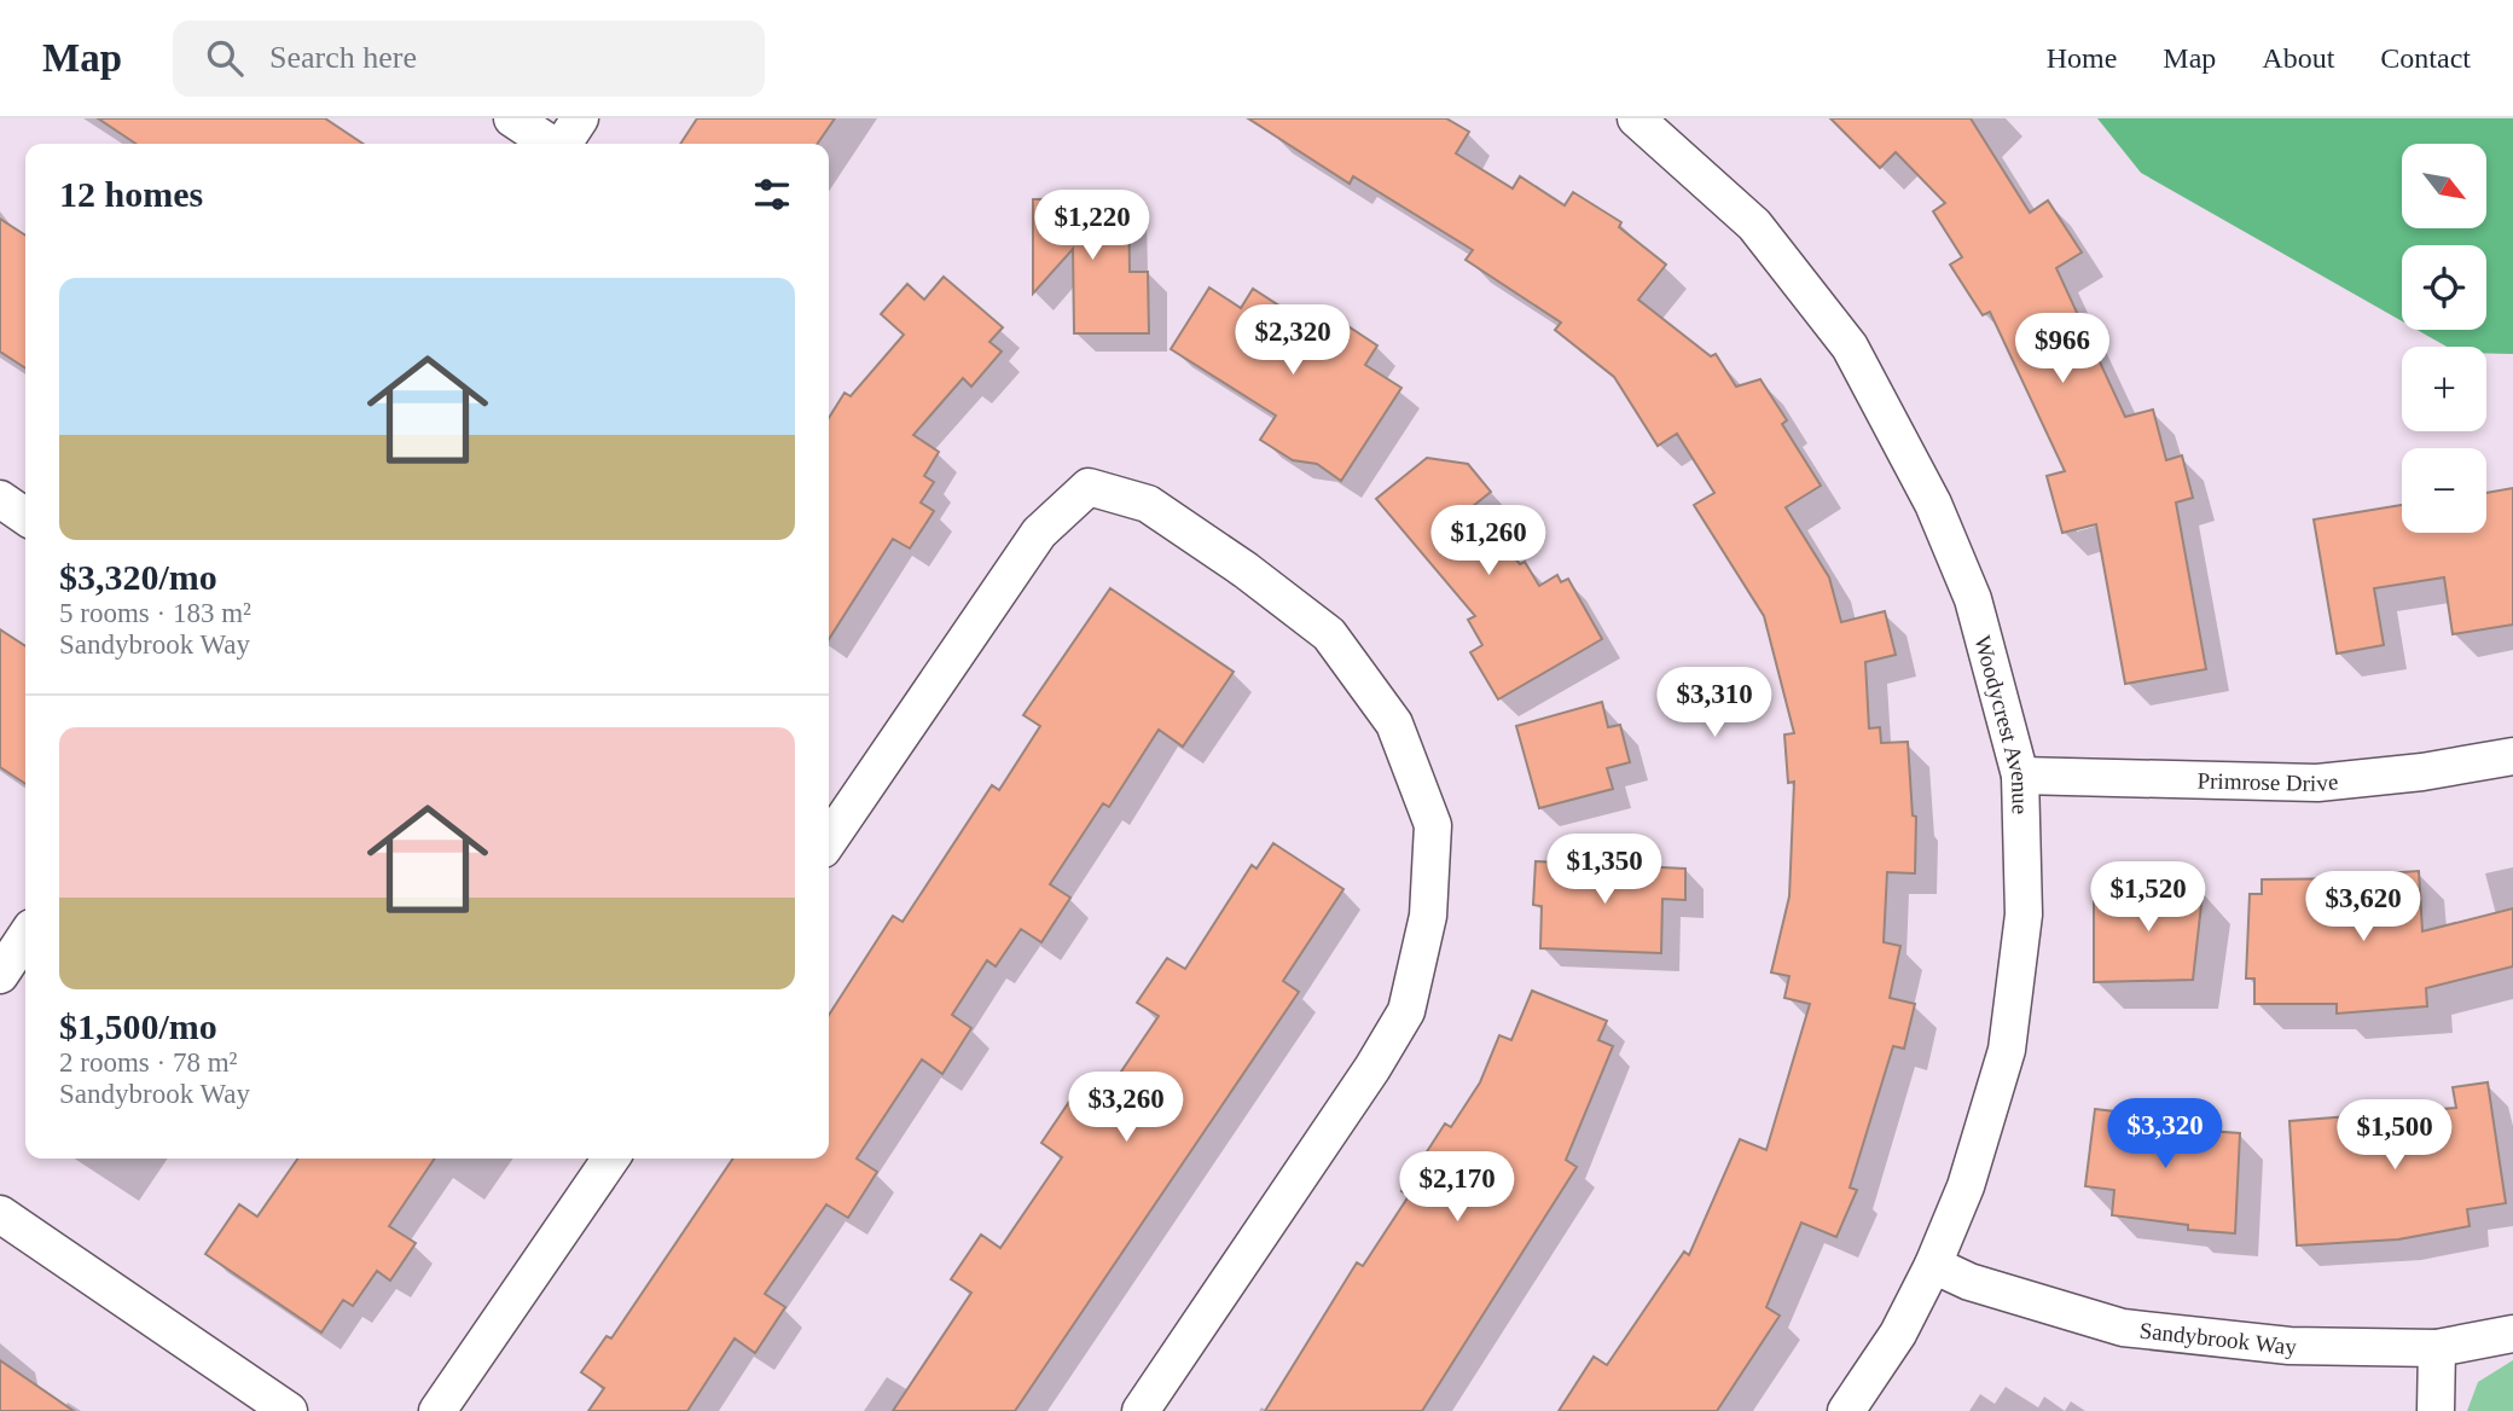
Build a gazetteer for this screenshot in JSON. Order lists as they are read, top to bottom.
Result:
{
  "streets": {
    "street": ["Woodycrest Avenue", "Primrose Drive", "Sandybrook Way"]
  },
  "crossings": [
    ["Woodycrest Avenue", "Primrose Drive"],
    ["Woodycrest Avenue", "Sandybrook Way"]
  ],
  "north": "bottom right",
  "page": {
    "header": "Map",
    "search": "Search here",
    "nav": [
      "Home",
      "Map",
      "About",
      "Contact"
    ],
    "map_buttons": ["+", "−"],
    "heading": "12 homes",
    "price": [
      "$1,220",
      "$2,320",
      "$966",
      "$1,260",
      "$3,310",
      "$1,350",
      "$1,520",
      "$3,620",
      "$3,260",
      "$3,320",
      "$1,500",
      "$2,170"
    ],
    "list": [
      {
        "name": "$3,320/mo",
        "note": "5 rooms · 183 m² · Sandybrook Way"
      },
      {
        "name": "$1,500/mo",
        "note": "2 rooms · 78 m² · Sandybrook Way"
      }
    ]
  }
}
